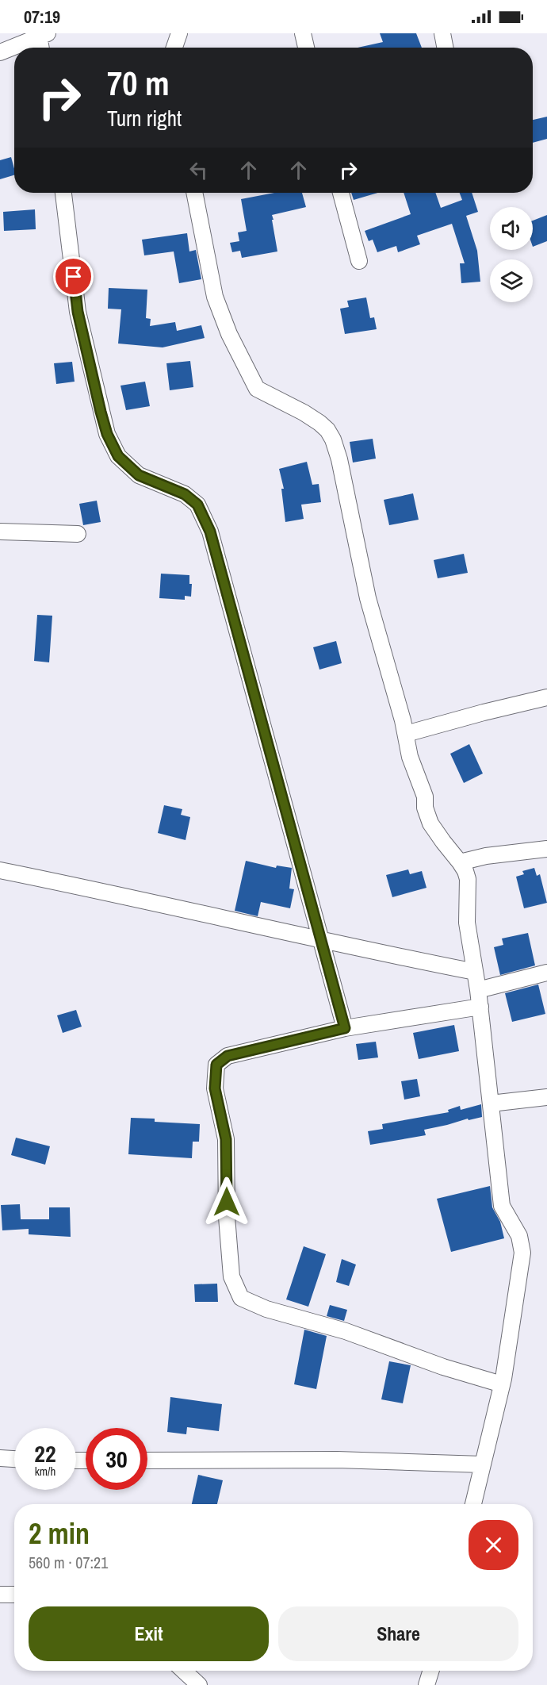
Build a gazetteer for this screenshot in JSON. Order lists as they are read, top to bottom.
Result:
{
  "page": {
    "status": "07:19",
    "turn": ["70 m", "Turn right"],
    "speed": "22 km/h",
    "limit": "30",
    "heading": ["2 min", "560 m · 07:21"],
    "buttons": ["Exit", "Share"]
  }
}
